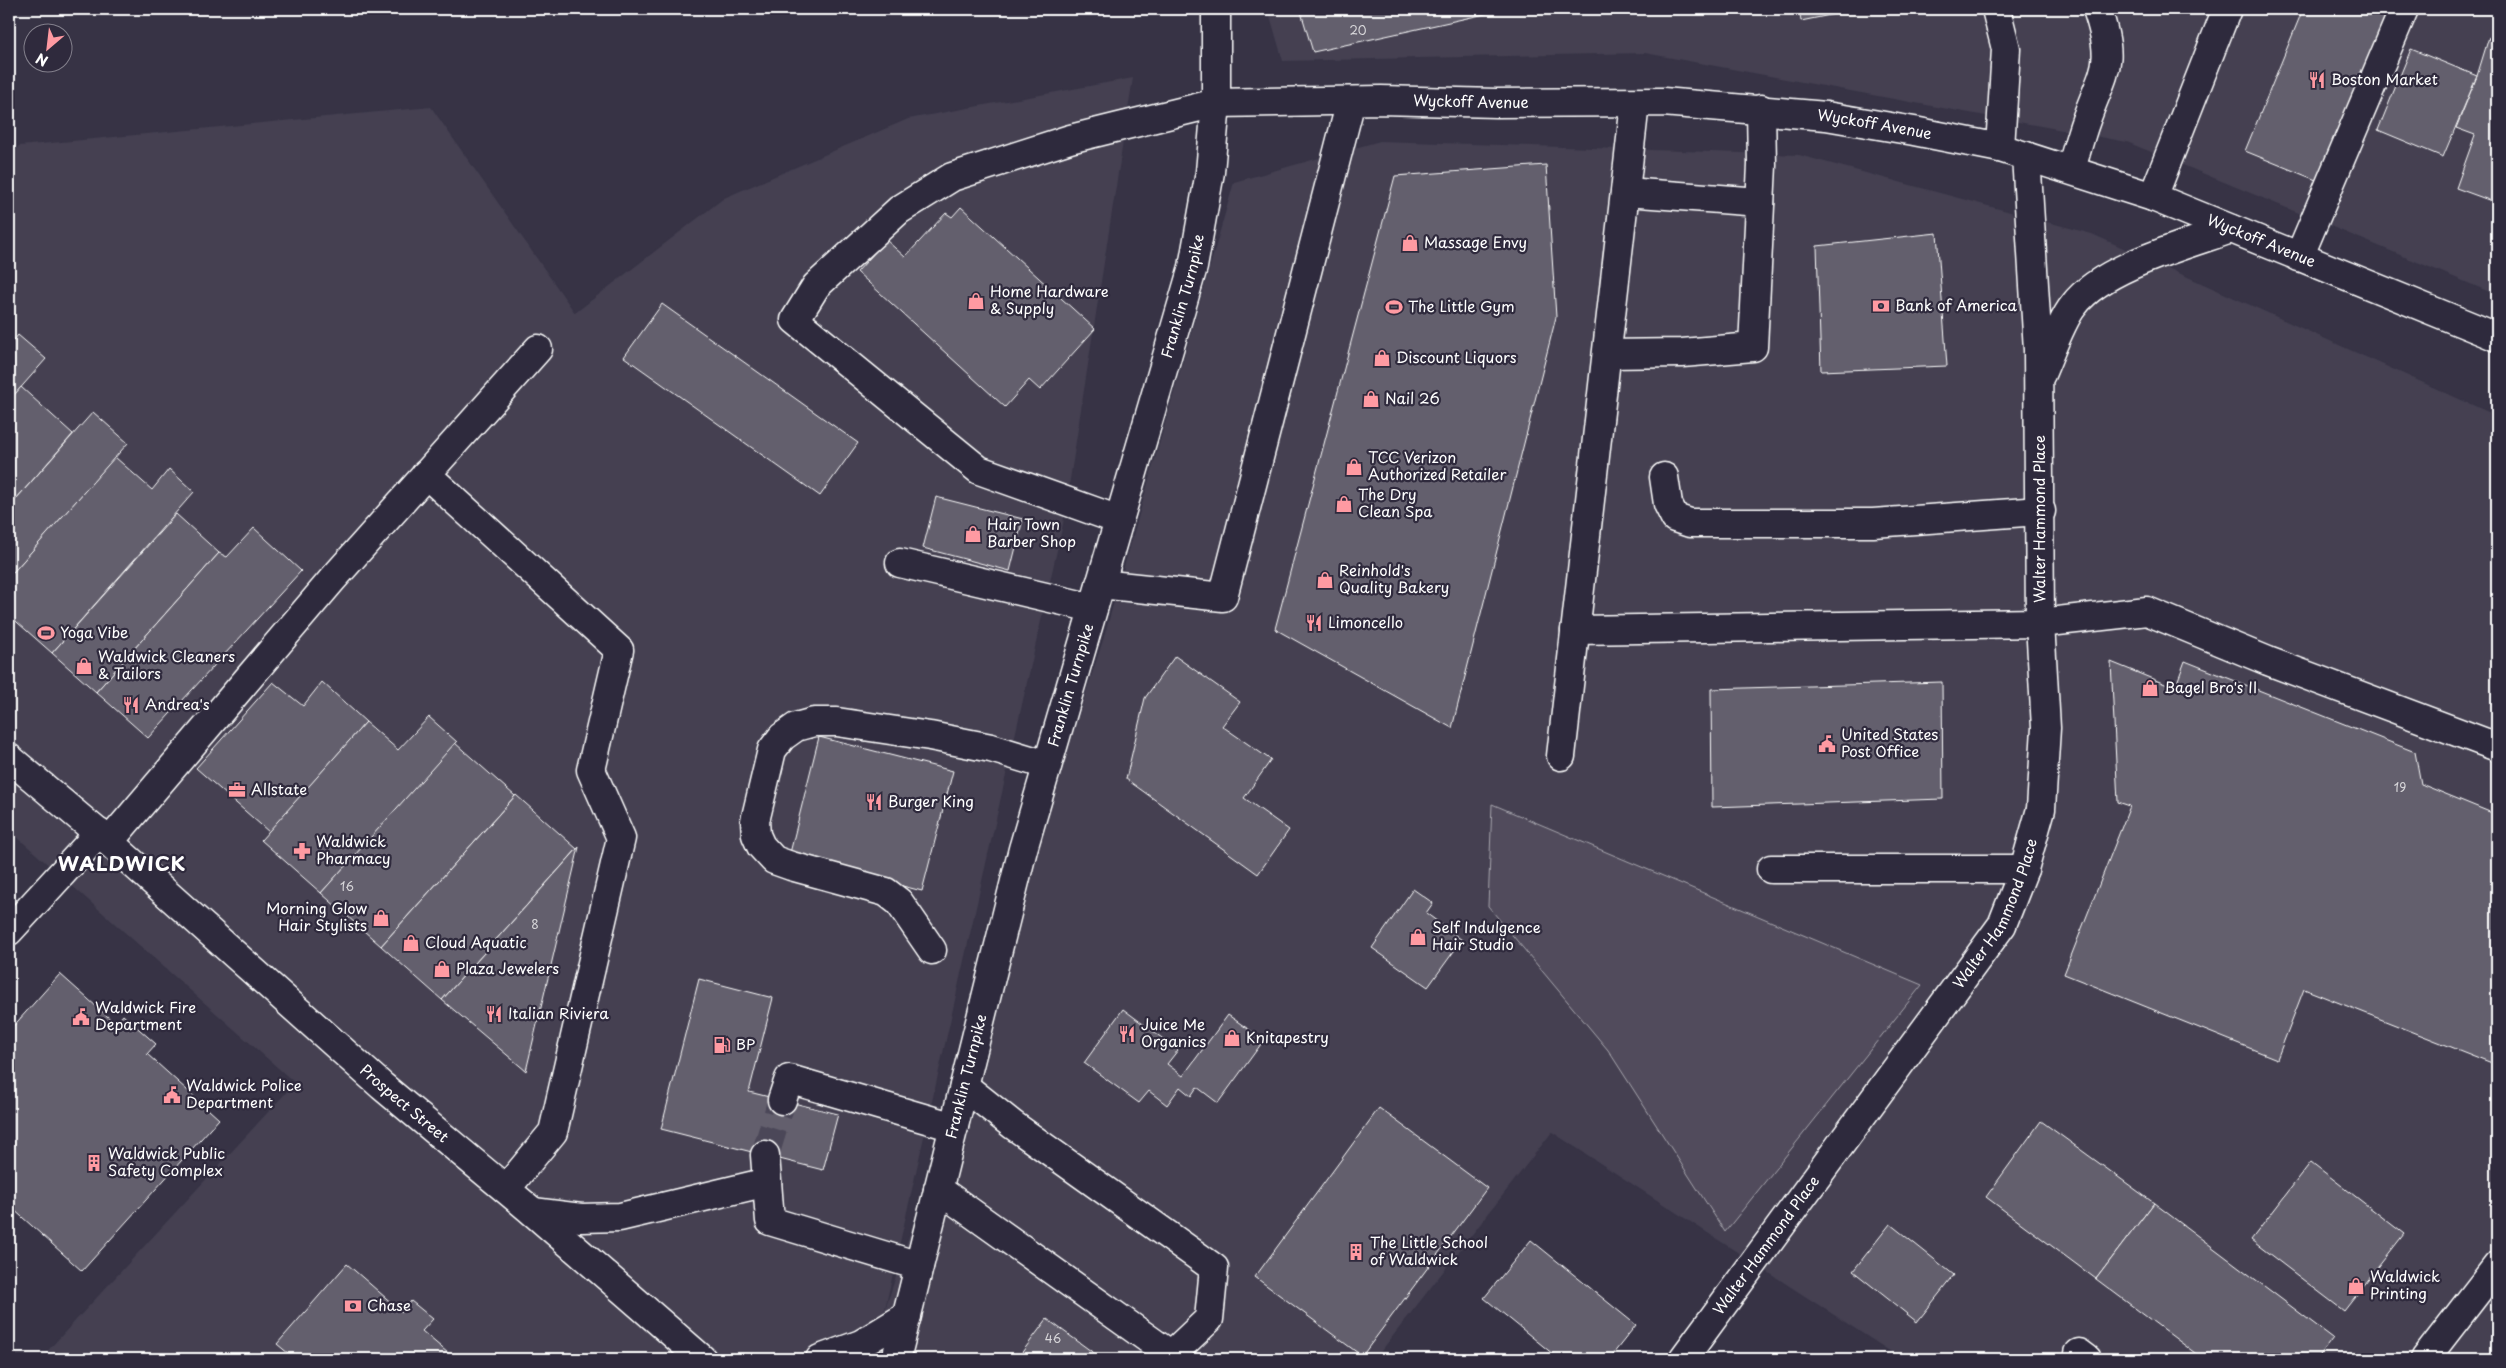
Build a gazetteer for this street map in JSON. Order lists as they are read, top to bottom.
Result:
{
  "streets": {
    "main road": [
      "Wyckoff Avenue",
      "Franklin Turnpike",
      "Walter Hammond Place",
      "Prospect Street"
    ]
  },
  "crossings": [
    ["Wyckoff Avenue", "Franklin Turnpike"],
    ["Wyckoff Avenue", "Walter Hammond Place"]
  ],
  "districts": ["WALDWICK"],
  "places": {
    "restaurant": [
      "Boston Market",
      "Limoncello",
      "Andrea's",
      "Burger King",
      "Italian Riviera",
      "Juice Me Organics"
    ],
    "shop": [
      "Massage Envy",
      "Home Hardware & Supply",
      "Discount Liquors",
      "Nail 26",
      "TCC Verizon Authorized Retailer",
      "The Dry Clean Spa",
      "Hair Town Barber Shop",
      "Reinhold's Quality Bakery",
      "Waldwick Cleaners & Tailors",
      "Bagel Bro's II",
      "Morning Glow Hair Stylists",
      "Self Indulgence Hair Studio",
      "Cloud Aquatic",
      "Plaza Jewelers",
      "Knitapestry",
      "Waldwick Printing"
    ],
    "bank": ["Bank of America", "Chase"],
    "sports": ["The Little Gym", "Yoga Vibe"],
    "public building": ["United States Post Office", "Waldwick Fire Department", "Waldwick Police Department"],
    "office": ["Allstate"],
    "pharmacy": ["Waldwick Pharmacy"],
    "fuel station": ["BP"],
    "building": ["Waldwick Public Safety Complex", "The Little School of Waldwick"]
  },
  "house_numbers": [
    "20",
    "19",
    "16",
    "8",
    "46"
  ],
  "north": "bottom left"
}
